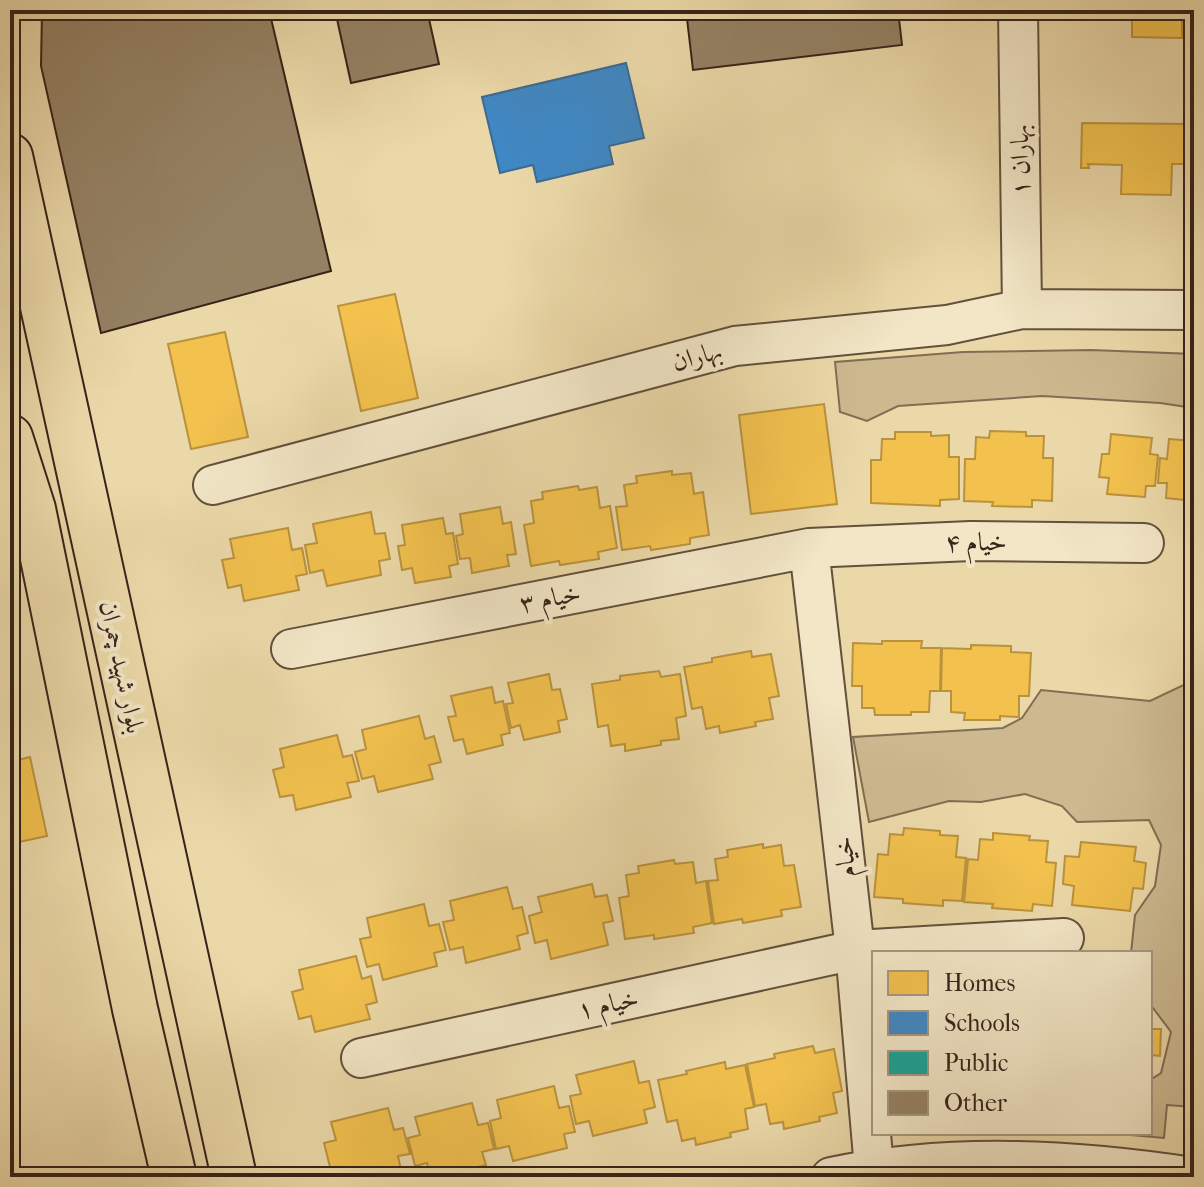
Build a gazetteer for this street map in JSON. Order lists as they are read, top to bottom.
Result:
{
  "streets": {
    "main road": ["بلوار شهید چمران"],
    "street": [
      "بهاران ۱",
      "بهاران",
      "خیام ۴",
      "خیام ۳",
      "خیام",
      "خیام ۱"
    ]
  },
  "crossings": [
    ["بهاران ۱", "بهاران"],
    ["خیام ۴", "خیام ۳"],
    ["خیام ۴", "خیام"],
    ["خیام ۳", "خیام"],
    ["خیام", "خیام ۱"]
  ],
  "legend": [
    "Homes",
    "Schools",
    "Public",
    "Other"
  ]
}
